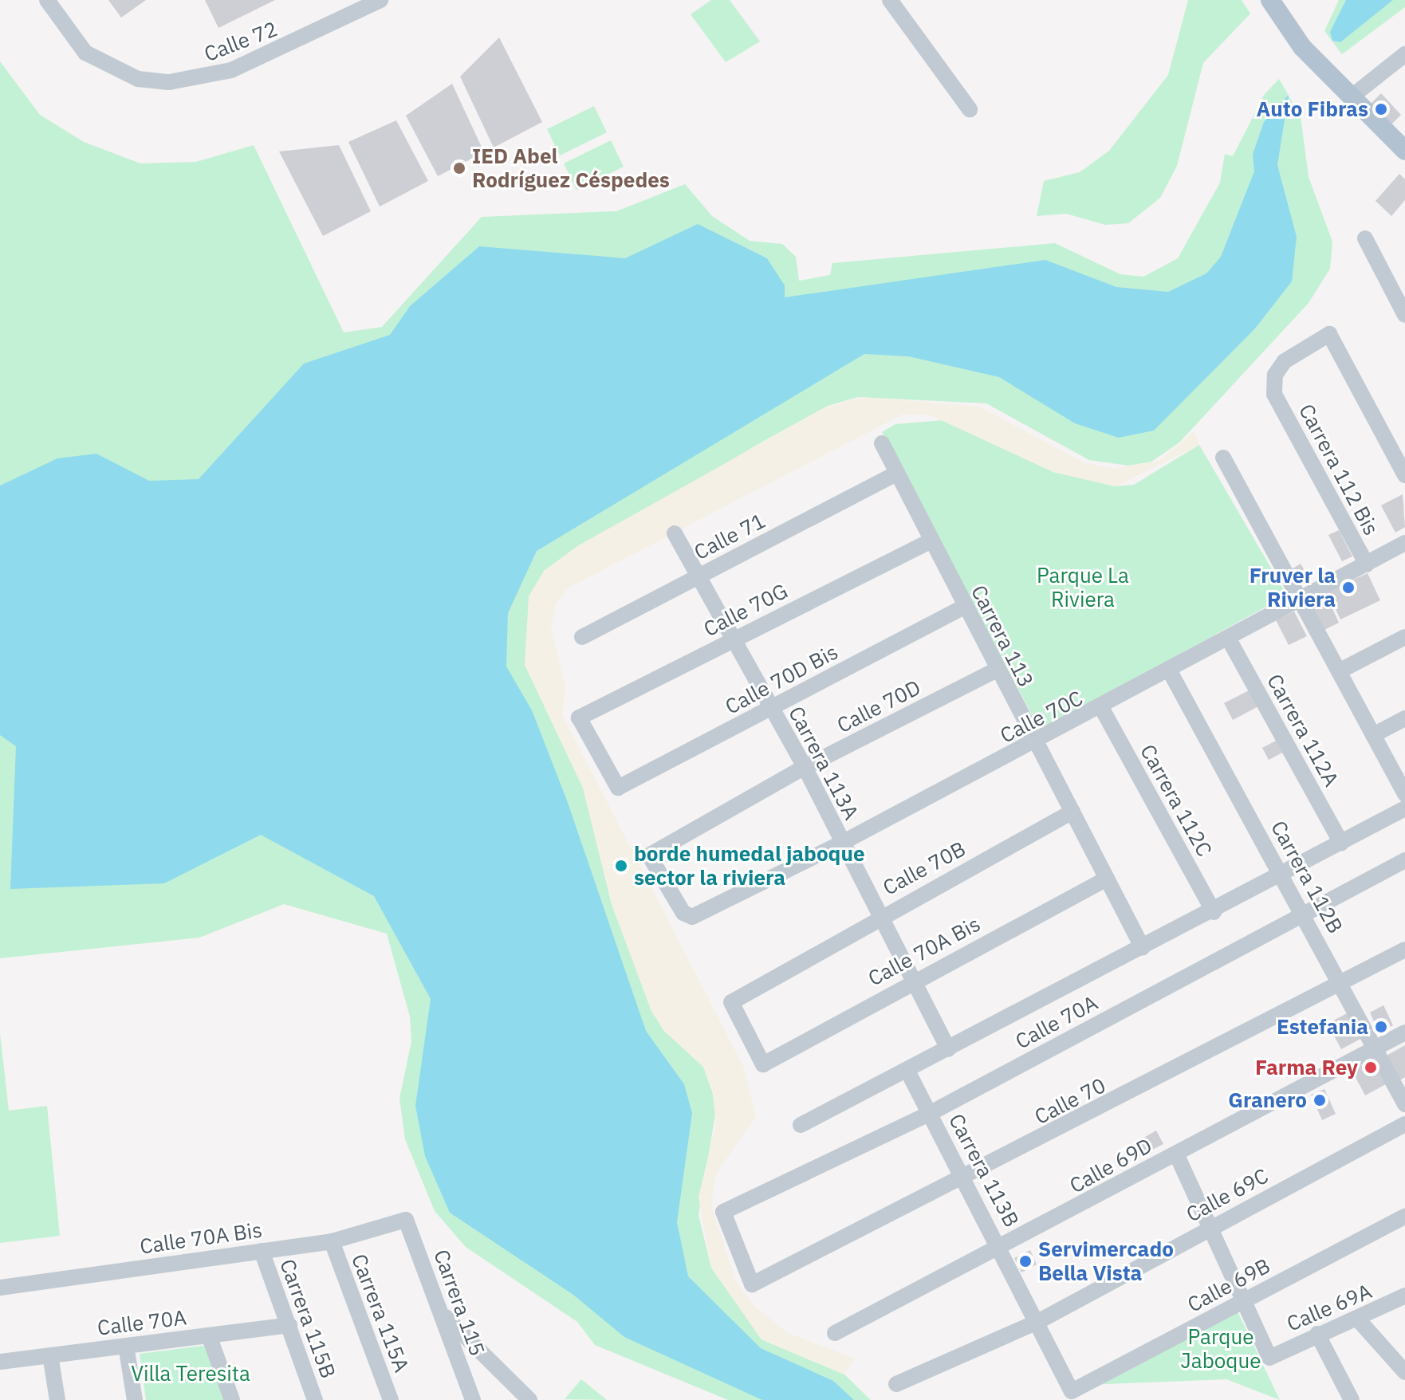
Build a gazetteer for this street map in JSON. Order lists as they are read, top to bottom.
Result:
{
  "streets": {
    "street": [
      "Calle 72",
      "Carrera 112 Bis",
      "Calle 71",
      "Calle 70G",
      "Carrera 113",
      "Calle 70D Bis",
      "Calle 70D",
      "Calle 70C",
      "Carrera 112A",
      "Carrera 113A",
      "Carrera 112C",
      "Calle 70B",
      "Carrera 112B",
      "Calle 70A Bis",
      "Calle 70A",
      "Calle 70",
      "Calle 69D",
      "Carrera 113B",
      "Calle 69C",
      "Calle 69B",
      "Carrera 115",
      "Calle 69A",
      "Carrera 115A",
      "Carrera 115B"
    ]
  },
  "crossings": [
    ["Carrera 112 Bis", "Calle 70C"],
    ["Calle 71", "Carrera 113"],
    ["Calle 71", "Carrera 113A"],
    ["Calle 70G", "Carrera 113"],
    ["Calle 70G", "Calle 70D Bis"],
    ["Calle 70G", "Carrera 113A"],
    ["Carrera 113", "Calle 70D Bis"],
    ["Carrera 113", "Calle 70D"],
    ["Carrera 113", "Calle 70C"],
    ["Carrera 113", "Calle 70B"],
    ["Carrera 113", "Calle 70A Bis"],
    ["Carrera 113", "Calle 70A"],
    ["Calle 70D Bis", "Carrera 113A"],
    ["Calle 70D", "Calle 70C"],
    ["Calle 70D", "Carrera 113A"],
    ["Calle 70C", "Carrera 112A"],
    ["Calle 70C", "Carrera 113A"],
    ["Calle 70C", "Carrera 112C"],
    ["Calle 70C", "Carrera 112B"],
    ["Carrera 112A", "Calle 70A"],
    ["Carrera 113A", "Calle 70B"],
    ["Carrera 113A", "Calle 70A Bis"],
    ["Carrera 113A", "Calle 70A"],
    ["Carrera 112C", "Calle 70A"],
    ["Calle 70B", "Calle 70A Bis"],
    ["Carrera 112B", "Calle 70A"],
    ["Carrera 112B", "Calle 70"],
    ["Carrera 112B", "Calle 69D"],
    ["Calle 70A Bis", "Carrera 115"],
    ["Calle 70A Bis", "Carrera 115A"],
    ["Calle 70A Bis", "Carrera 115B"],
    ["Calle 70A", "Calle 70"],
    ["Calle 70A", "Carrera 113B"],
    ["Calle 70A", "Carrera 115B"],
    ["Calle 70", "Carrera 113B"],
    ["Calle 69D", "Carrera 113B"],
    ["Carrera 113B", "Calle 69C"],
    ["Carrera 113B", "Calle 69B"],
    ["Calle 69B", "Calle 69A"]
  ],
  "parks": ["Parque La Riviera", "Parque Jaboque", "Villa Teresita"],
  "places": [
    "Auto Fibras",
    "IED Abel Rodríguez Céspedes",
    "Fruver la Riviera",
    "borde humedal jaboque sector la riviera",
    "Estefania",
    "Farma Rey",
    "Granero",
    "Servimercado Bella Vista"
  ]
}
